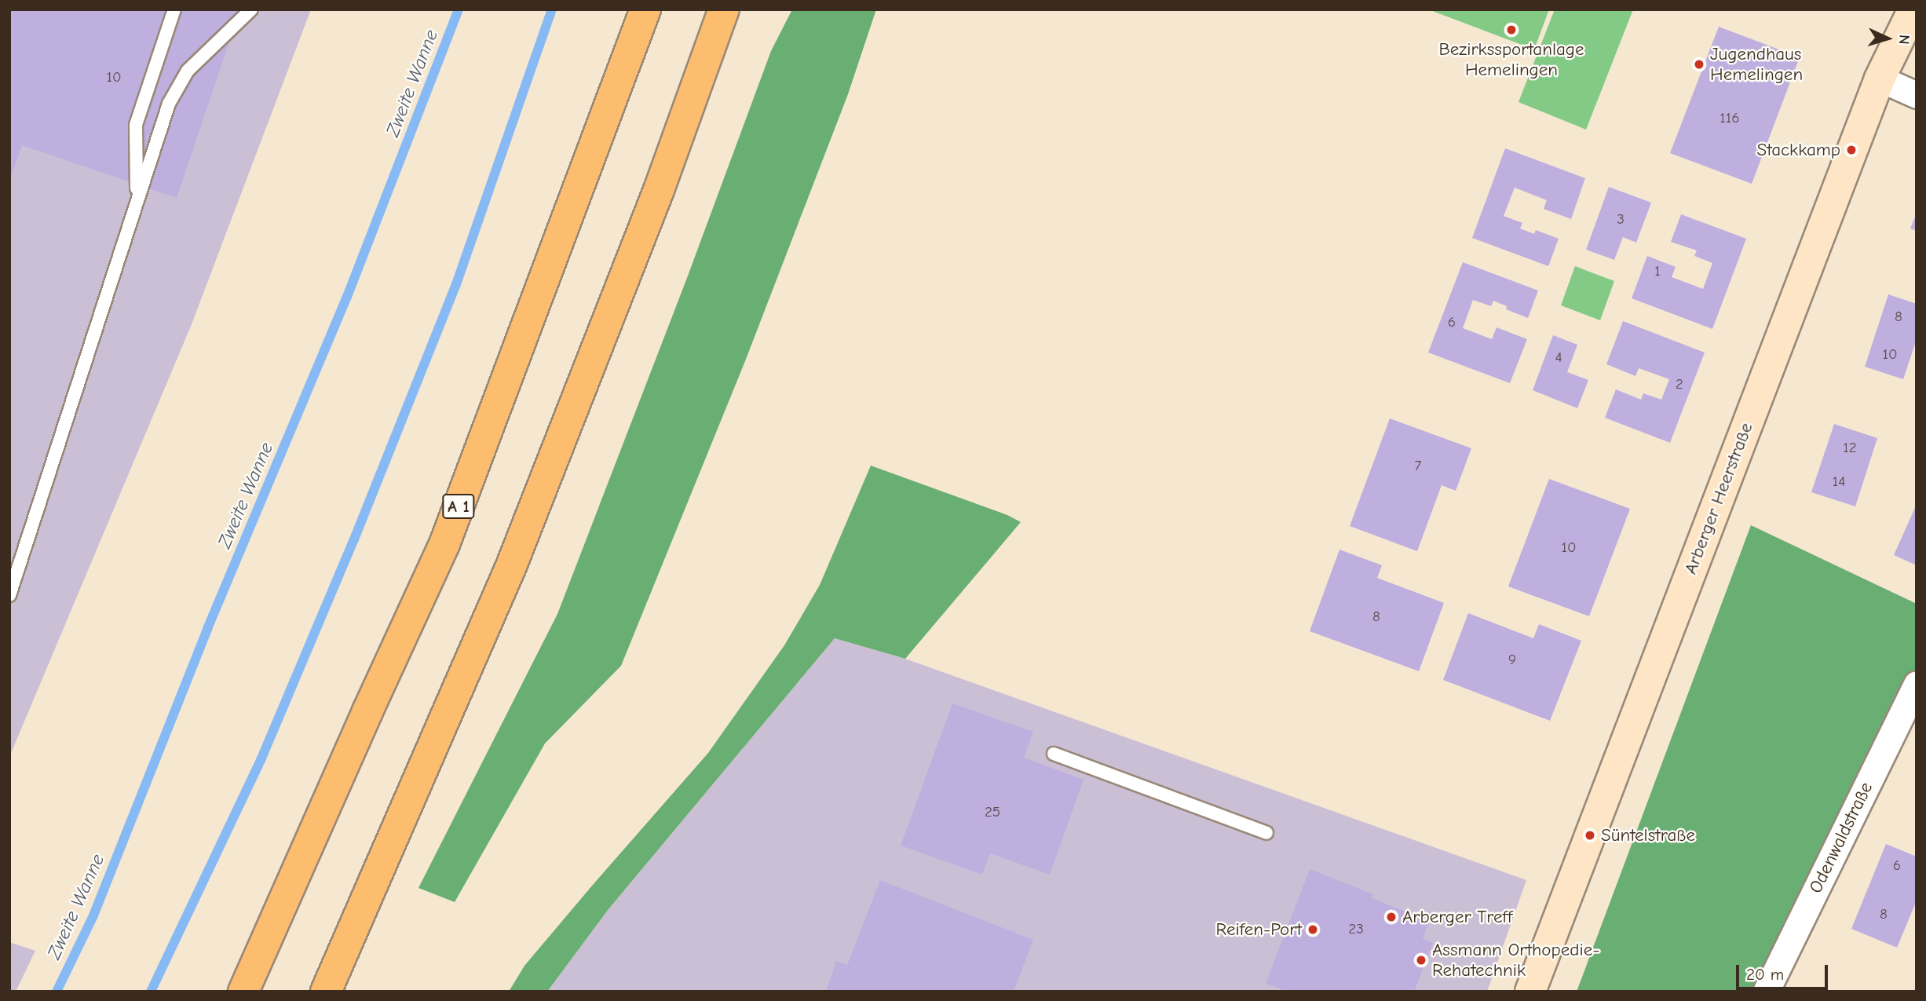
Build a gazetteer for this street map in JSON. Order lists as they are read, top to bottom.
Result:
{
  "streets": {
    "highway": ["A 1"],
    "main road": ["Arberger Heerstraße"],
    "street": ["Odenwaldstraße"]
  },
  "water": ["Zweite Wanne"],
  "places": [
    "Bezirkssportanlage Hemelingen",
    "Jugendhaus Hemelingen",
    "Stackkamp",
    "Süntelstraße",
    "Arberger Treff",
    "Reifen-Port",
    "Assmann Orthopedie- Rehatechnik"
  ],
  "house_numbers": [
    "10",
    "116",
    "3",
    "1",
    "8",
    "6",
    "10",
    "4",
    "2",
    "12",
    "7",
    "14",
    "10",
    "8",
    "9",
    "25",
    "6",
    "8",
    "23"
  ],
  "scale_bar": "20 m",
  "north": "right"
}
